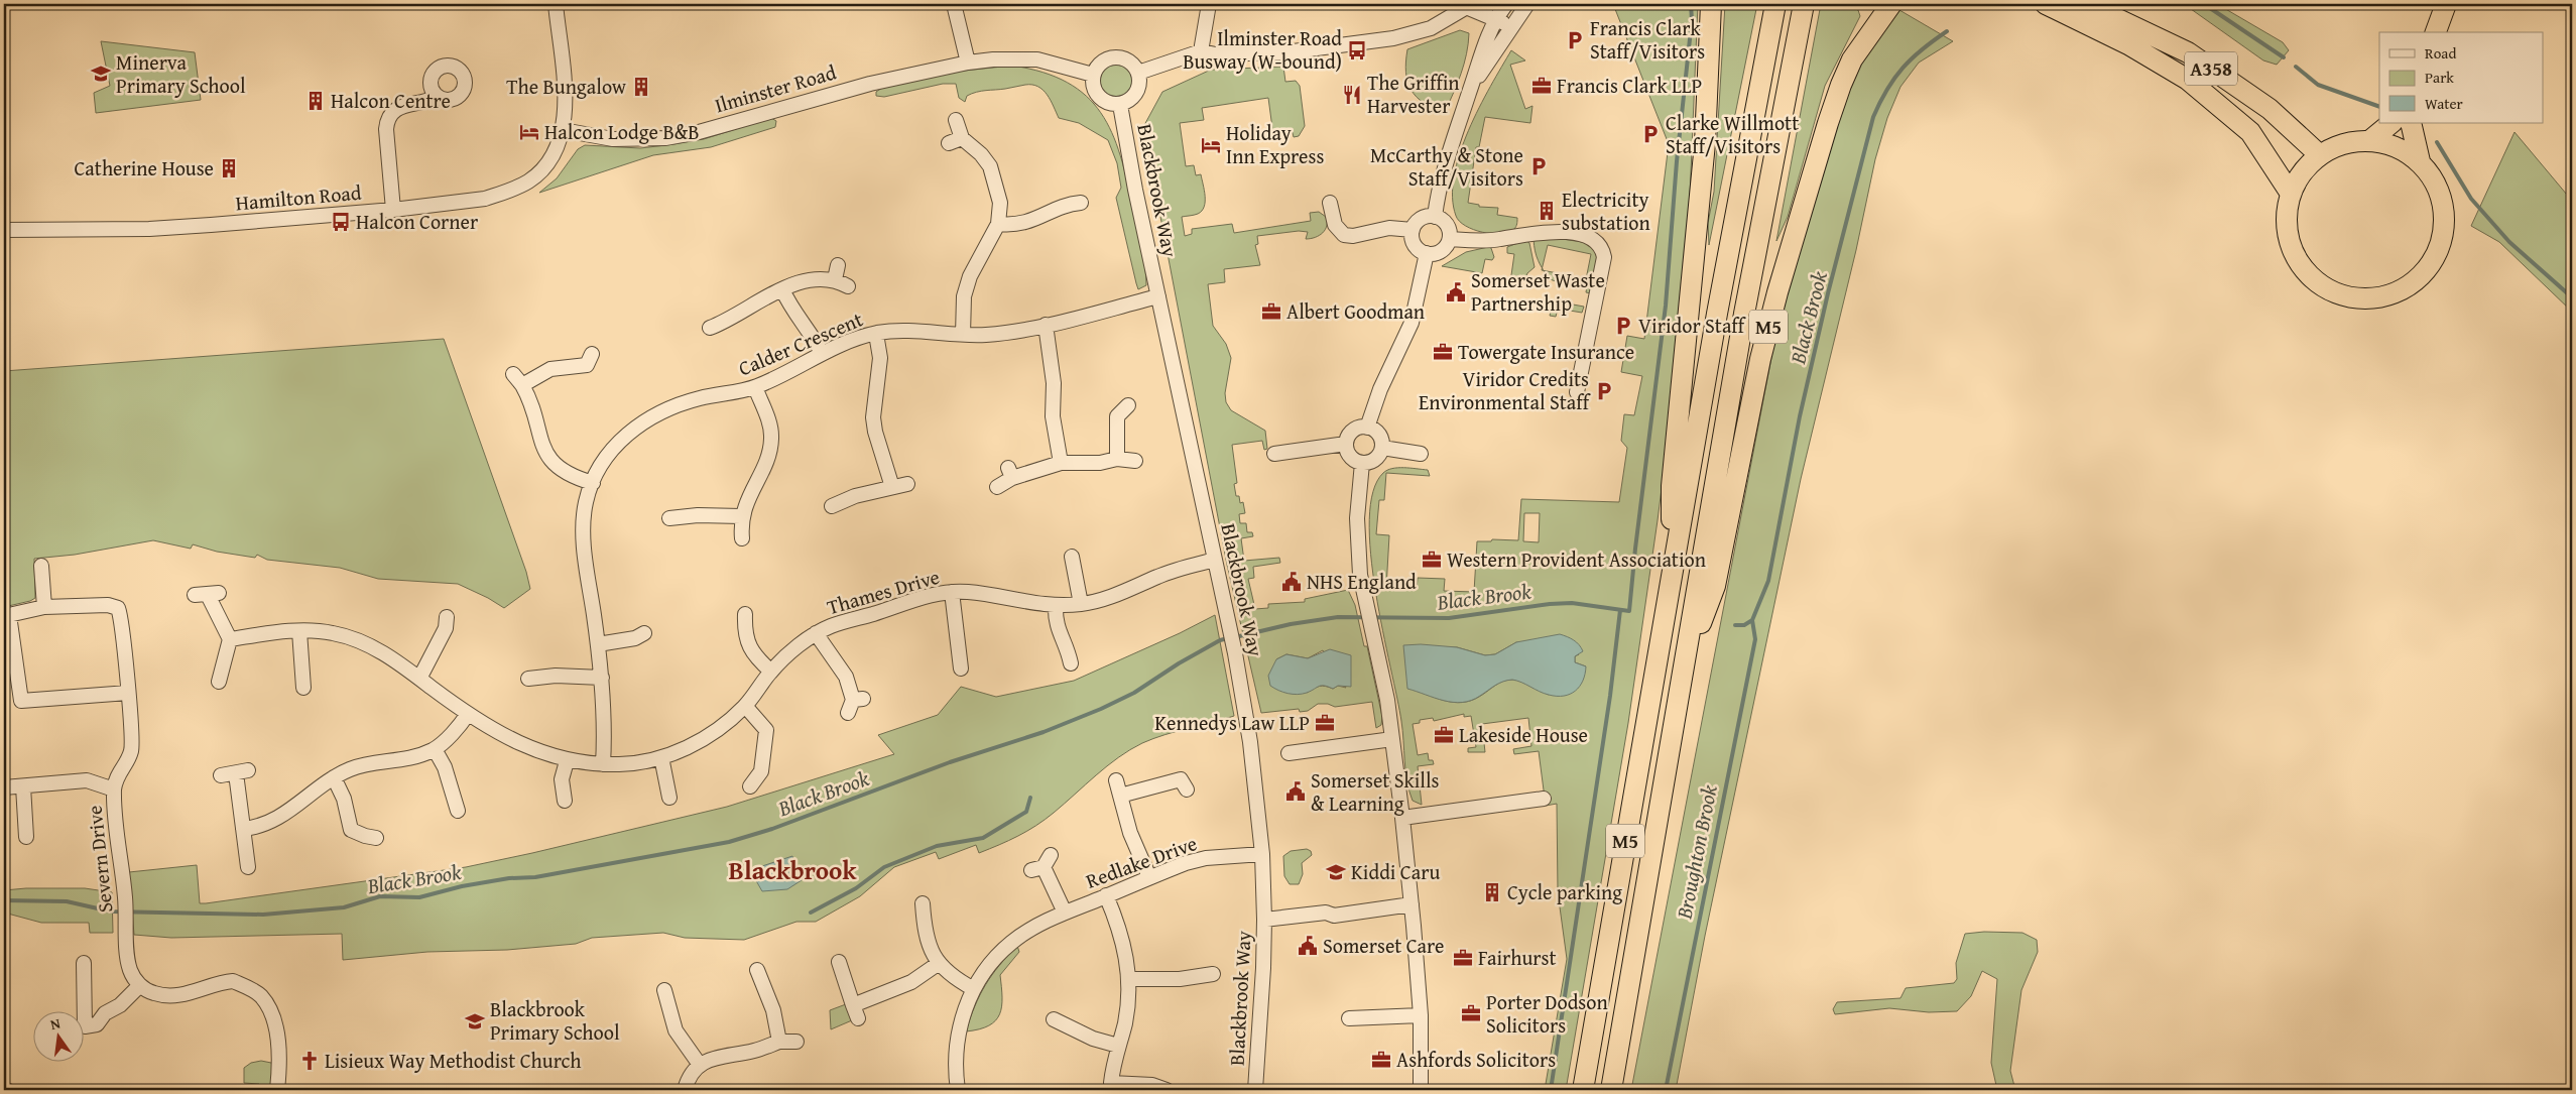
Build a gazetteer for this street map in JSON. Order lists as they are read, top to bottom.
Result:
{
  "streets": {
    "highway": ["A358", "M5"],
    "street": [
      "Ilminster Road",
      "Blackbrook Way",
      "Hamilton Road",
      "Calder Crescent",
      "Thames Drive",
      "Severn Drive",
      "Redlake Drive"
    ]
  },
  "crossings": [
    ["Ilminster Road", "Blackbrook Way"],
    ["Ilminster Road", "Hamilton Road"],
    ["Blackbrook Way", "Calder Crescent"],
    ["Blackbrook Way", "Thames Drive"],
    ["Blackbrook Way", "Redlake Drive"],
    ["Calder Crescent", "Thames Drive"]
  ],
  "districts": ["Blackbrook"],
  "water": ["Black Brook", "Broughton Brook"],
  "places": {
    "parking": [
      "Francis Clark Staff/Visitors",
      "Clarke Willmott Staff/Visitors",
      "McCarthy & Stone Staff/Visitors",
      "Viridor Staff",
      "Viridor Credits Environmental Staff"
    ],
    "bus stop": ["Ilminster Road Busway (W-bound)", "Halcon Corner"],
    "school or university": ["Minerva Primary School", "Kiddi Caru", "Blackbrook Primary School"],
    "office": [
      "Francis Clark LLP",
      "Albert Goodman",
      "Towergate Insurance",
      "Western Provident Association",
      "Kennedys Law LLP",
      "Lakeside House",
      "Fairhurst",
      "Porter Dodson Solicitors",
      "Ashfords Solicitors"
    ],
    "building": [
      "The Bungalow",
      "Halcon Centre",
      "Catherine House",
      "Electricity substation",
      "Cycle parking"
    ],
    "restaurant": ["The Griffin Harvester"],
    "hotel": ["Halcon Lodge B&B", "Holiday Inn Express"],
    "public building": [
      "Somerset Waste Partnership",
      "NHS England",
      "Somerset Skills & Learning",
      "Somerset Care"
    ],
    "church": ["Lisieux Way Methodist Church"]
  },
  "legend": ["Road", "Park", "Water"],
  "north": "top"
}
